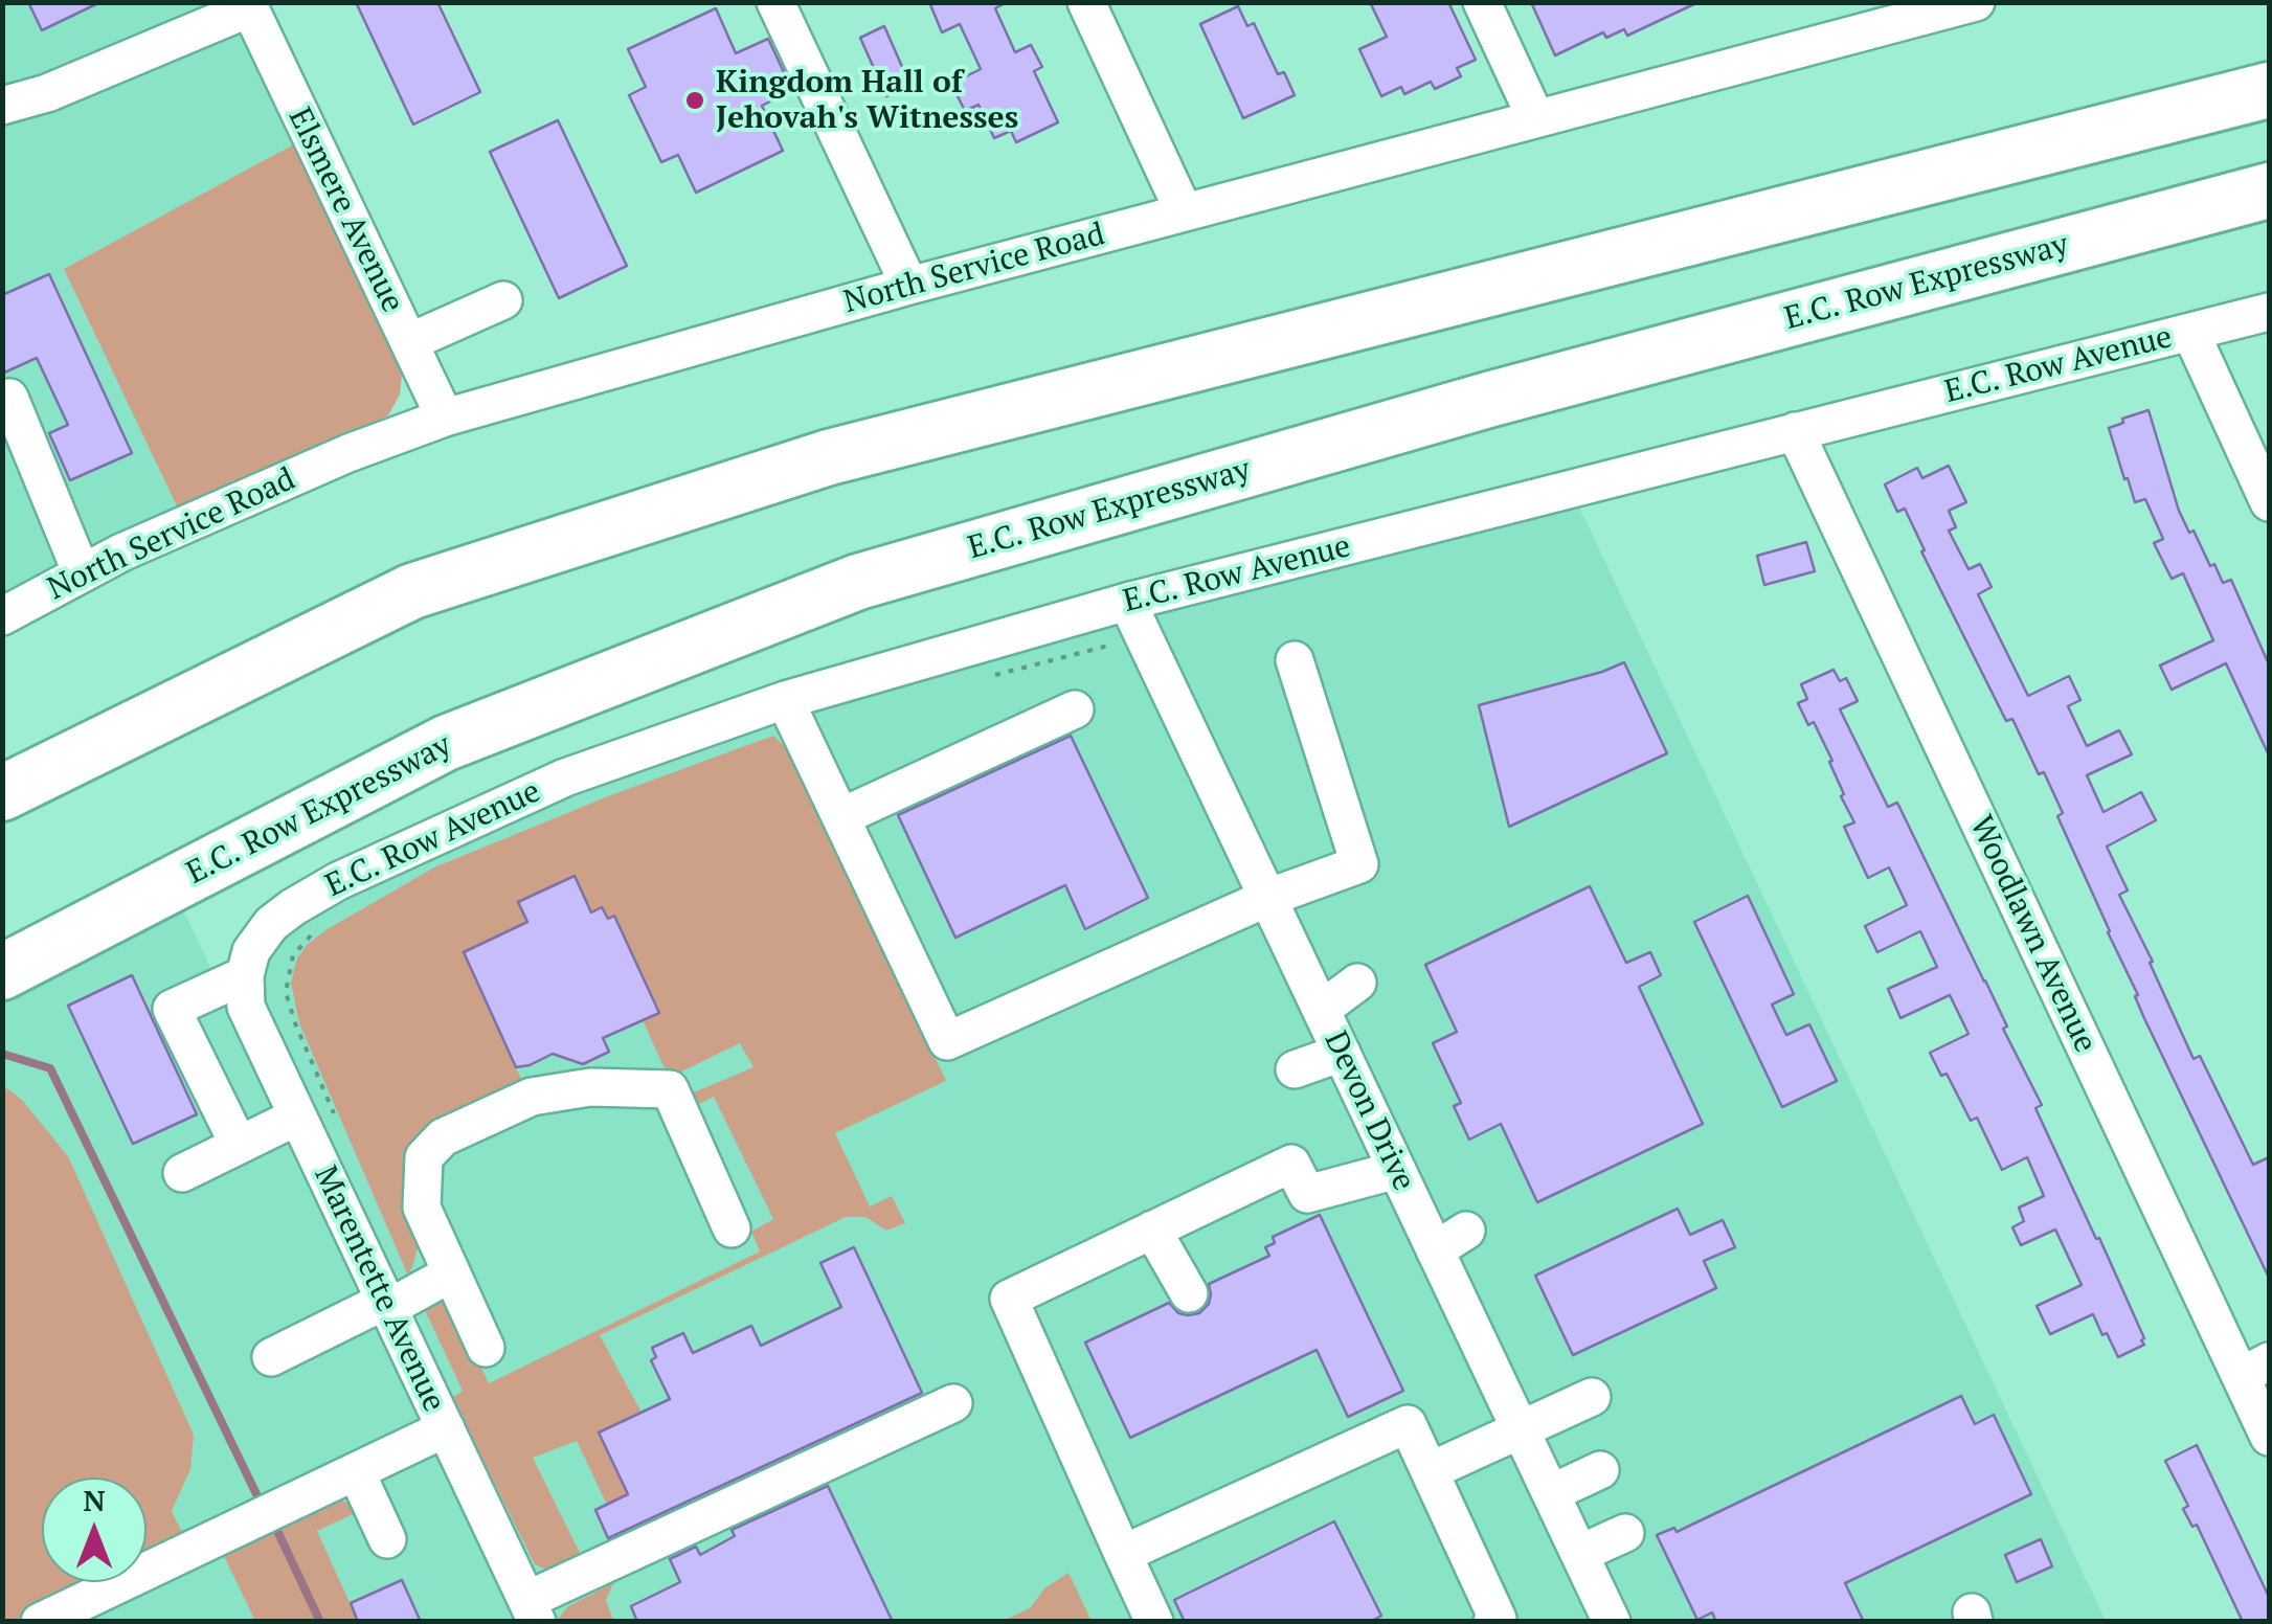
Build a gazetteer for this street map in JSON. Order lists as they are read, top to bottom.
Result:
{
  "streets": {
    "highway": ["E.C. Row Expressway"],
    "street": [
      "Elsmere Avenue",
      "North Service Road",
      "E.C. Row Avenue",
      "Woodlawn Avenue",
      "Devon Drive",
      "Marentette Avenue"
    ]
  },
  "crossings": [
    ["Elsmere Avenue", "North Service Road"],
    ["E.C. Row Avenue", "Woodlawn Avenue"],
    ["E.C. Row Avenue", "Devon Drive"],
    ["E.C. Row Avenue", "Marentette Avenue"]
  ],
  "places": ["Kingdom Hall of Jehovah's Witnesses"],
  "north": "top"
}
